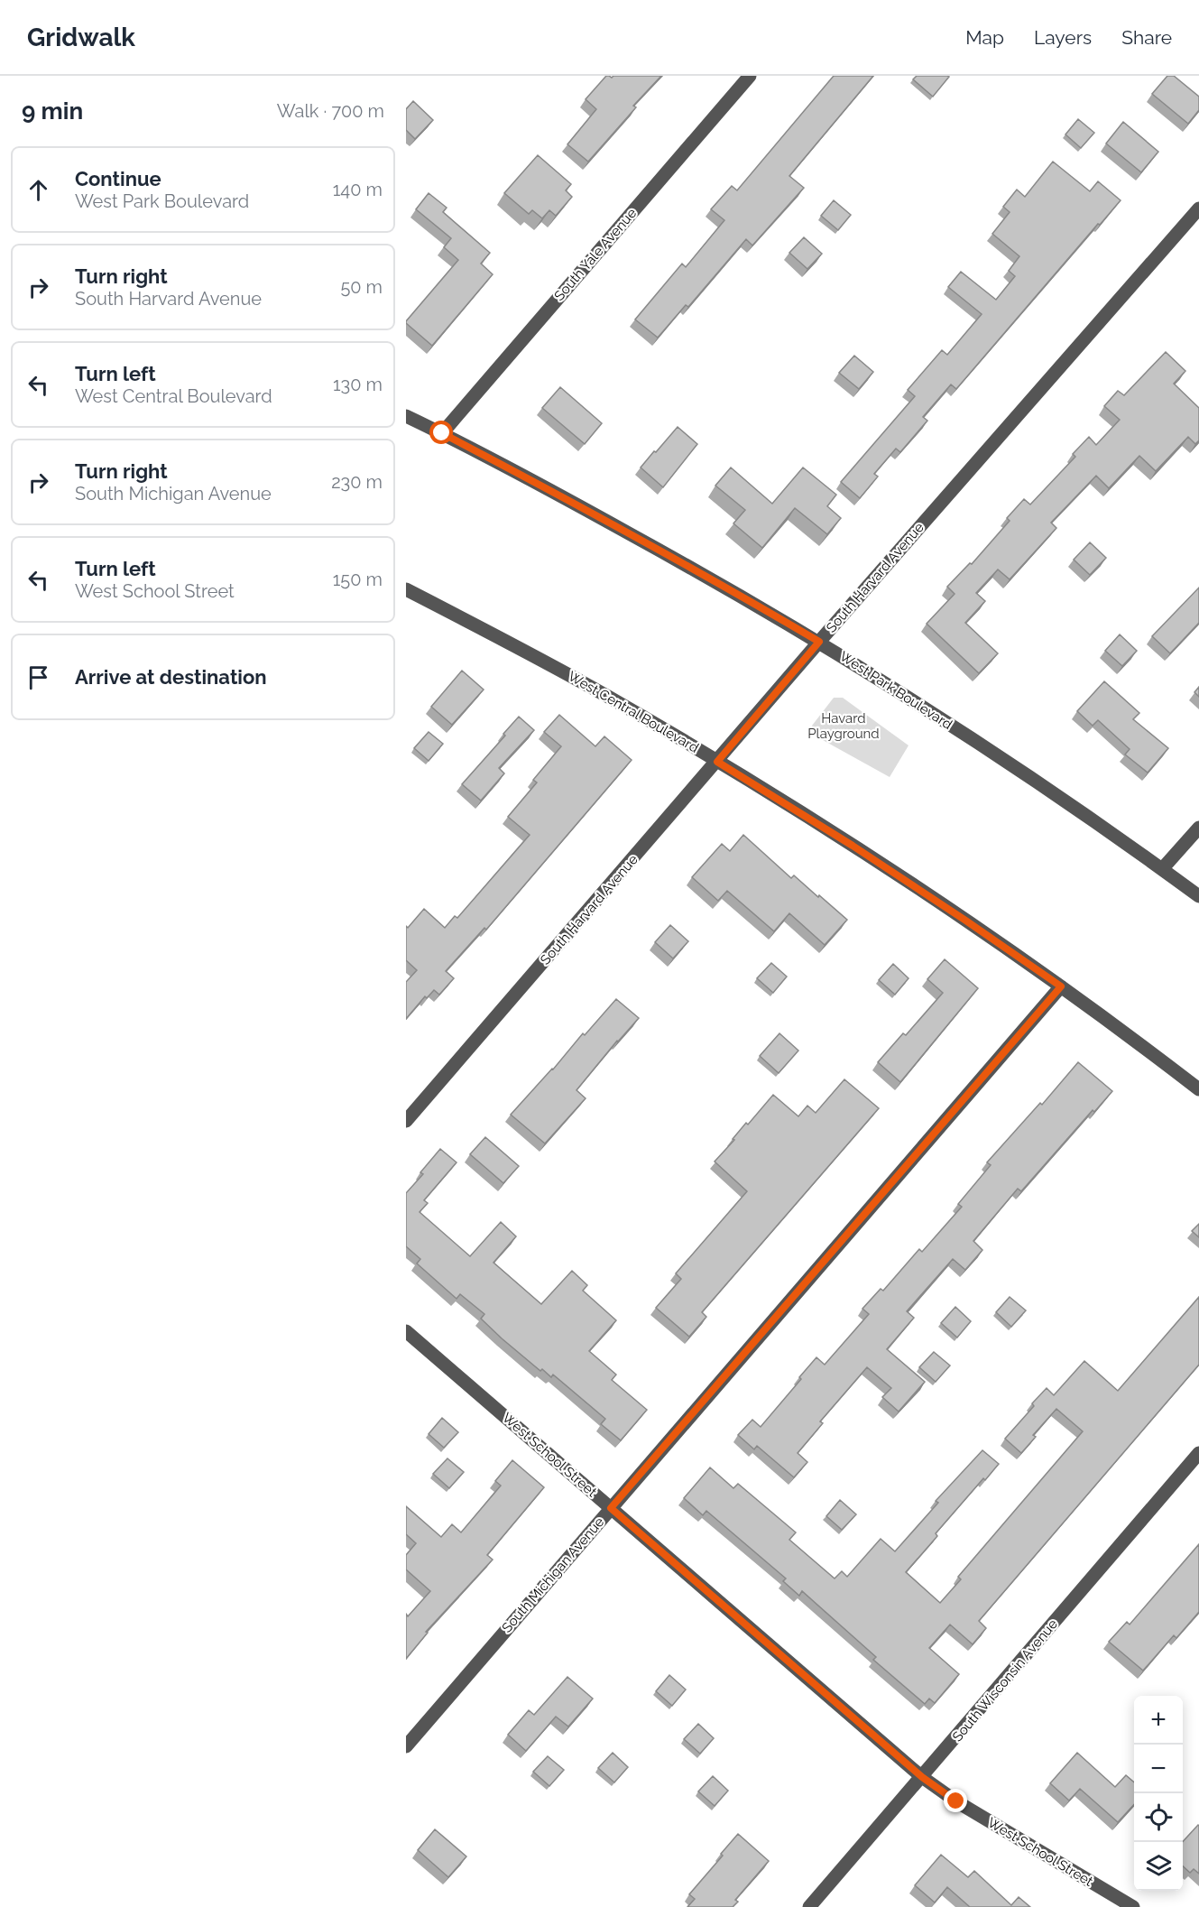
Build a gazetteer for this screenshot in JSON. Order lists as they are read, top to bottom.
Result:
{
  "streets": {
    "street": [
      "South Yale Avenue",
      "South Harvard Avenue",
      "West Park Boulevard",
      "West Central Boulevard",
      "West School Street",
      "South Michigan Avenue",
      "South Wisconsin Avenue"
    ]
  },
  "crossings": [
    ["South Yale Avenue", "West Park Boulevard"],
    ["South Harvard Avenue", "West Park Boulevard"],
    ["South Harvard Avenue", "West Central Boulevard"],
    ["West Central Boulevard", "South Michigan Avenue"],
    ["West School Street", "South Michigan Avenue"],
    ["West School Street", "South Wisconsin Avenue"]
  ],
  "parks": ["Havard Playground"],
  "page": {
    "header": "Gridwalk",
    "nav": ["Map", "Layers", "Share"],
    "heading": ["9 min", "Walk · 700 m"],
    "list": [
      ["Continue", "West Park Boulevard", "140 m"],
      ["Turn right", "South Harvard Avenue", "50 m"],
      ["Turn left", "West Central Boulevard", "130 m"],
      ["Turn right", "South Michigan Avenue", "230 m"],
      ["Turn left", "West School Street", "150 m"],
      "Arrive at destination"
    ],
    "map_buttons": ["+", "−"]
  }
}
